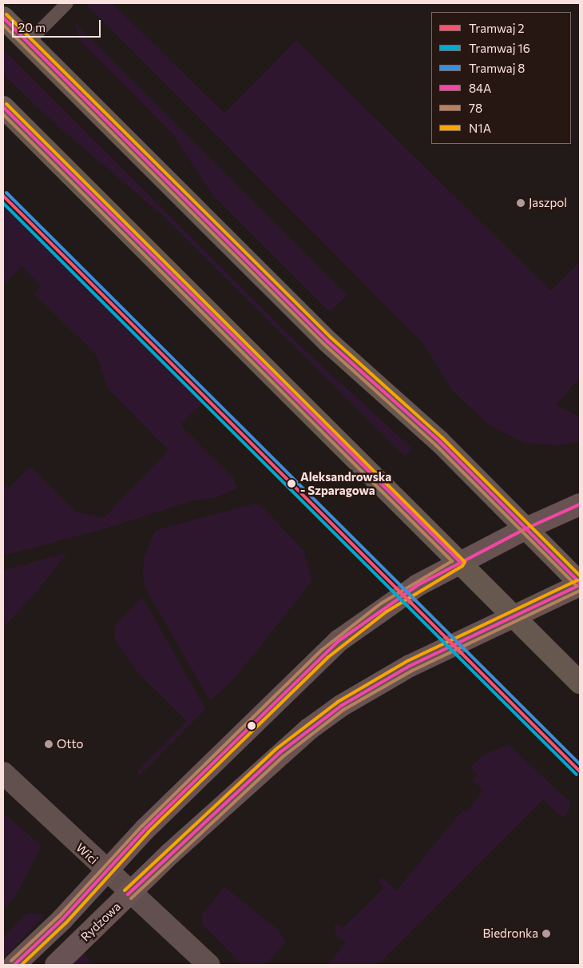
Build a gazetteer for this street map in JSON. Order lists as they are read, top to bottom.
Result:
{
  "streets": {
    "street": ["Wici", "Rydzowa"]
  },
  "crossings": [
    ["Wici", "Rydzowa"]
  ],
  "places": [
    "Jaszpol",
    "Aleksandrowska - Szparagowa",
    "Otto",
    "Biedronka"
  ],
  "lines": [
    "transit line N1A",
    "transit line 84A",
    "transit line 78",
    "tram line 8",
    "tram line 2",
    "tram line 16"
  ],
  "legend": [
    "Tramwaj 2",
    "Tramwaj 16",
    "Tramwaj 8",
    "84A",
    "78",
    "N1A"
  ],
  "scale_bar": "20 m"
}
